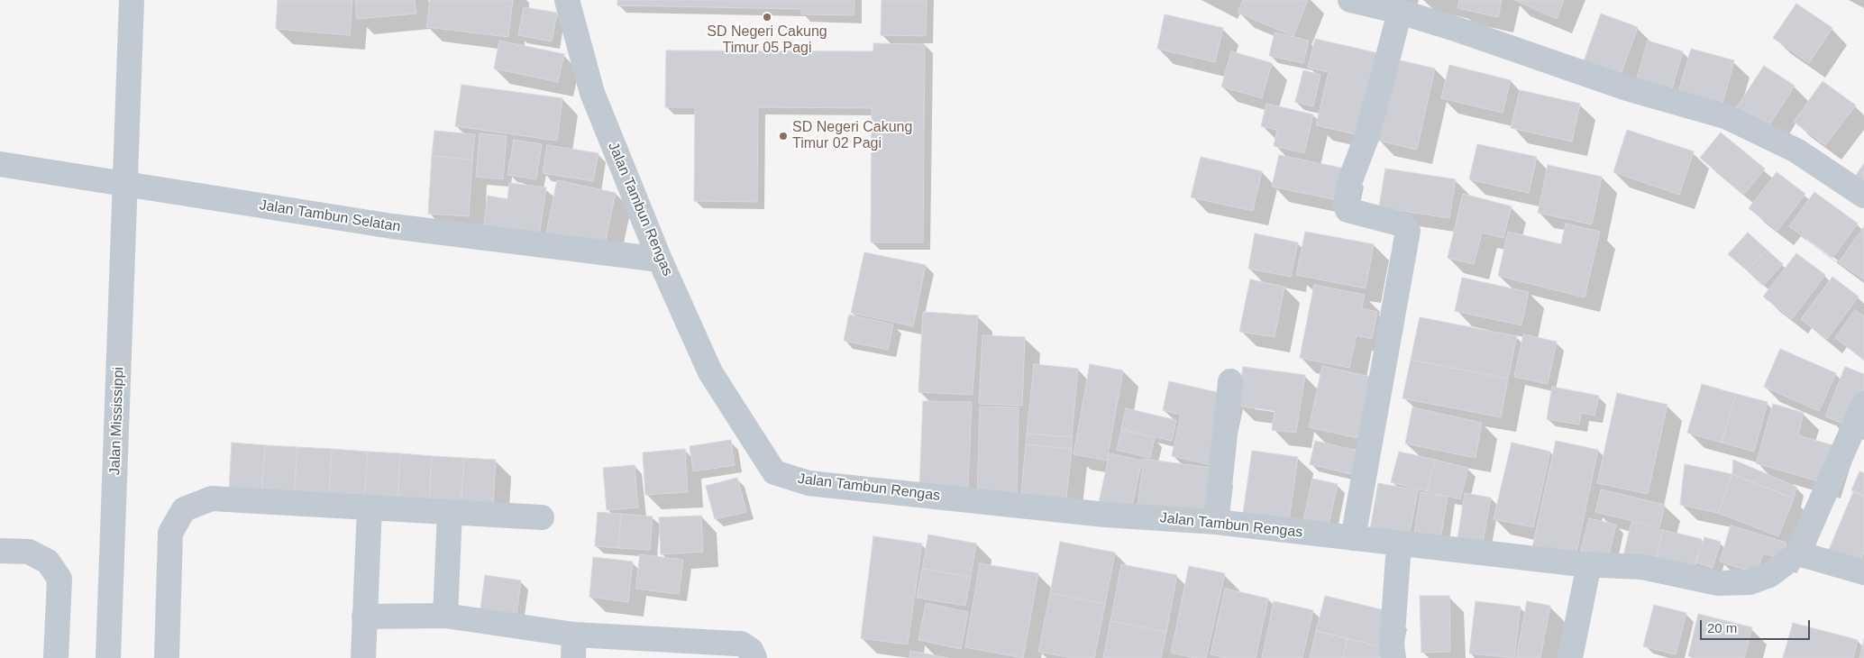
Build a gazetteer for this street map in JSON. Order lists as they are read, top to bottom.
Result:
{
  "streets": {
    "street": ["Jalan Tambun Rengas", "Jalan Tambun Selatan", "Jalan Mississippi"]
  },
  "crossings": [
    ["Jalan Tambun Rengas", "Jalan Tambun Selatan"],
    ["Jalan Tambun Selatan", "Jalan Mississippi"]
  ],
  "places": ["SD Negeri Cakung Timur 05 Pagi", "SD Negeri Cakung Timur 02 Pagi"],
  "scale_bar": "20 m"
}
